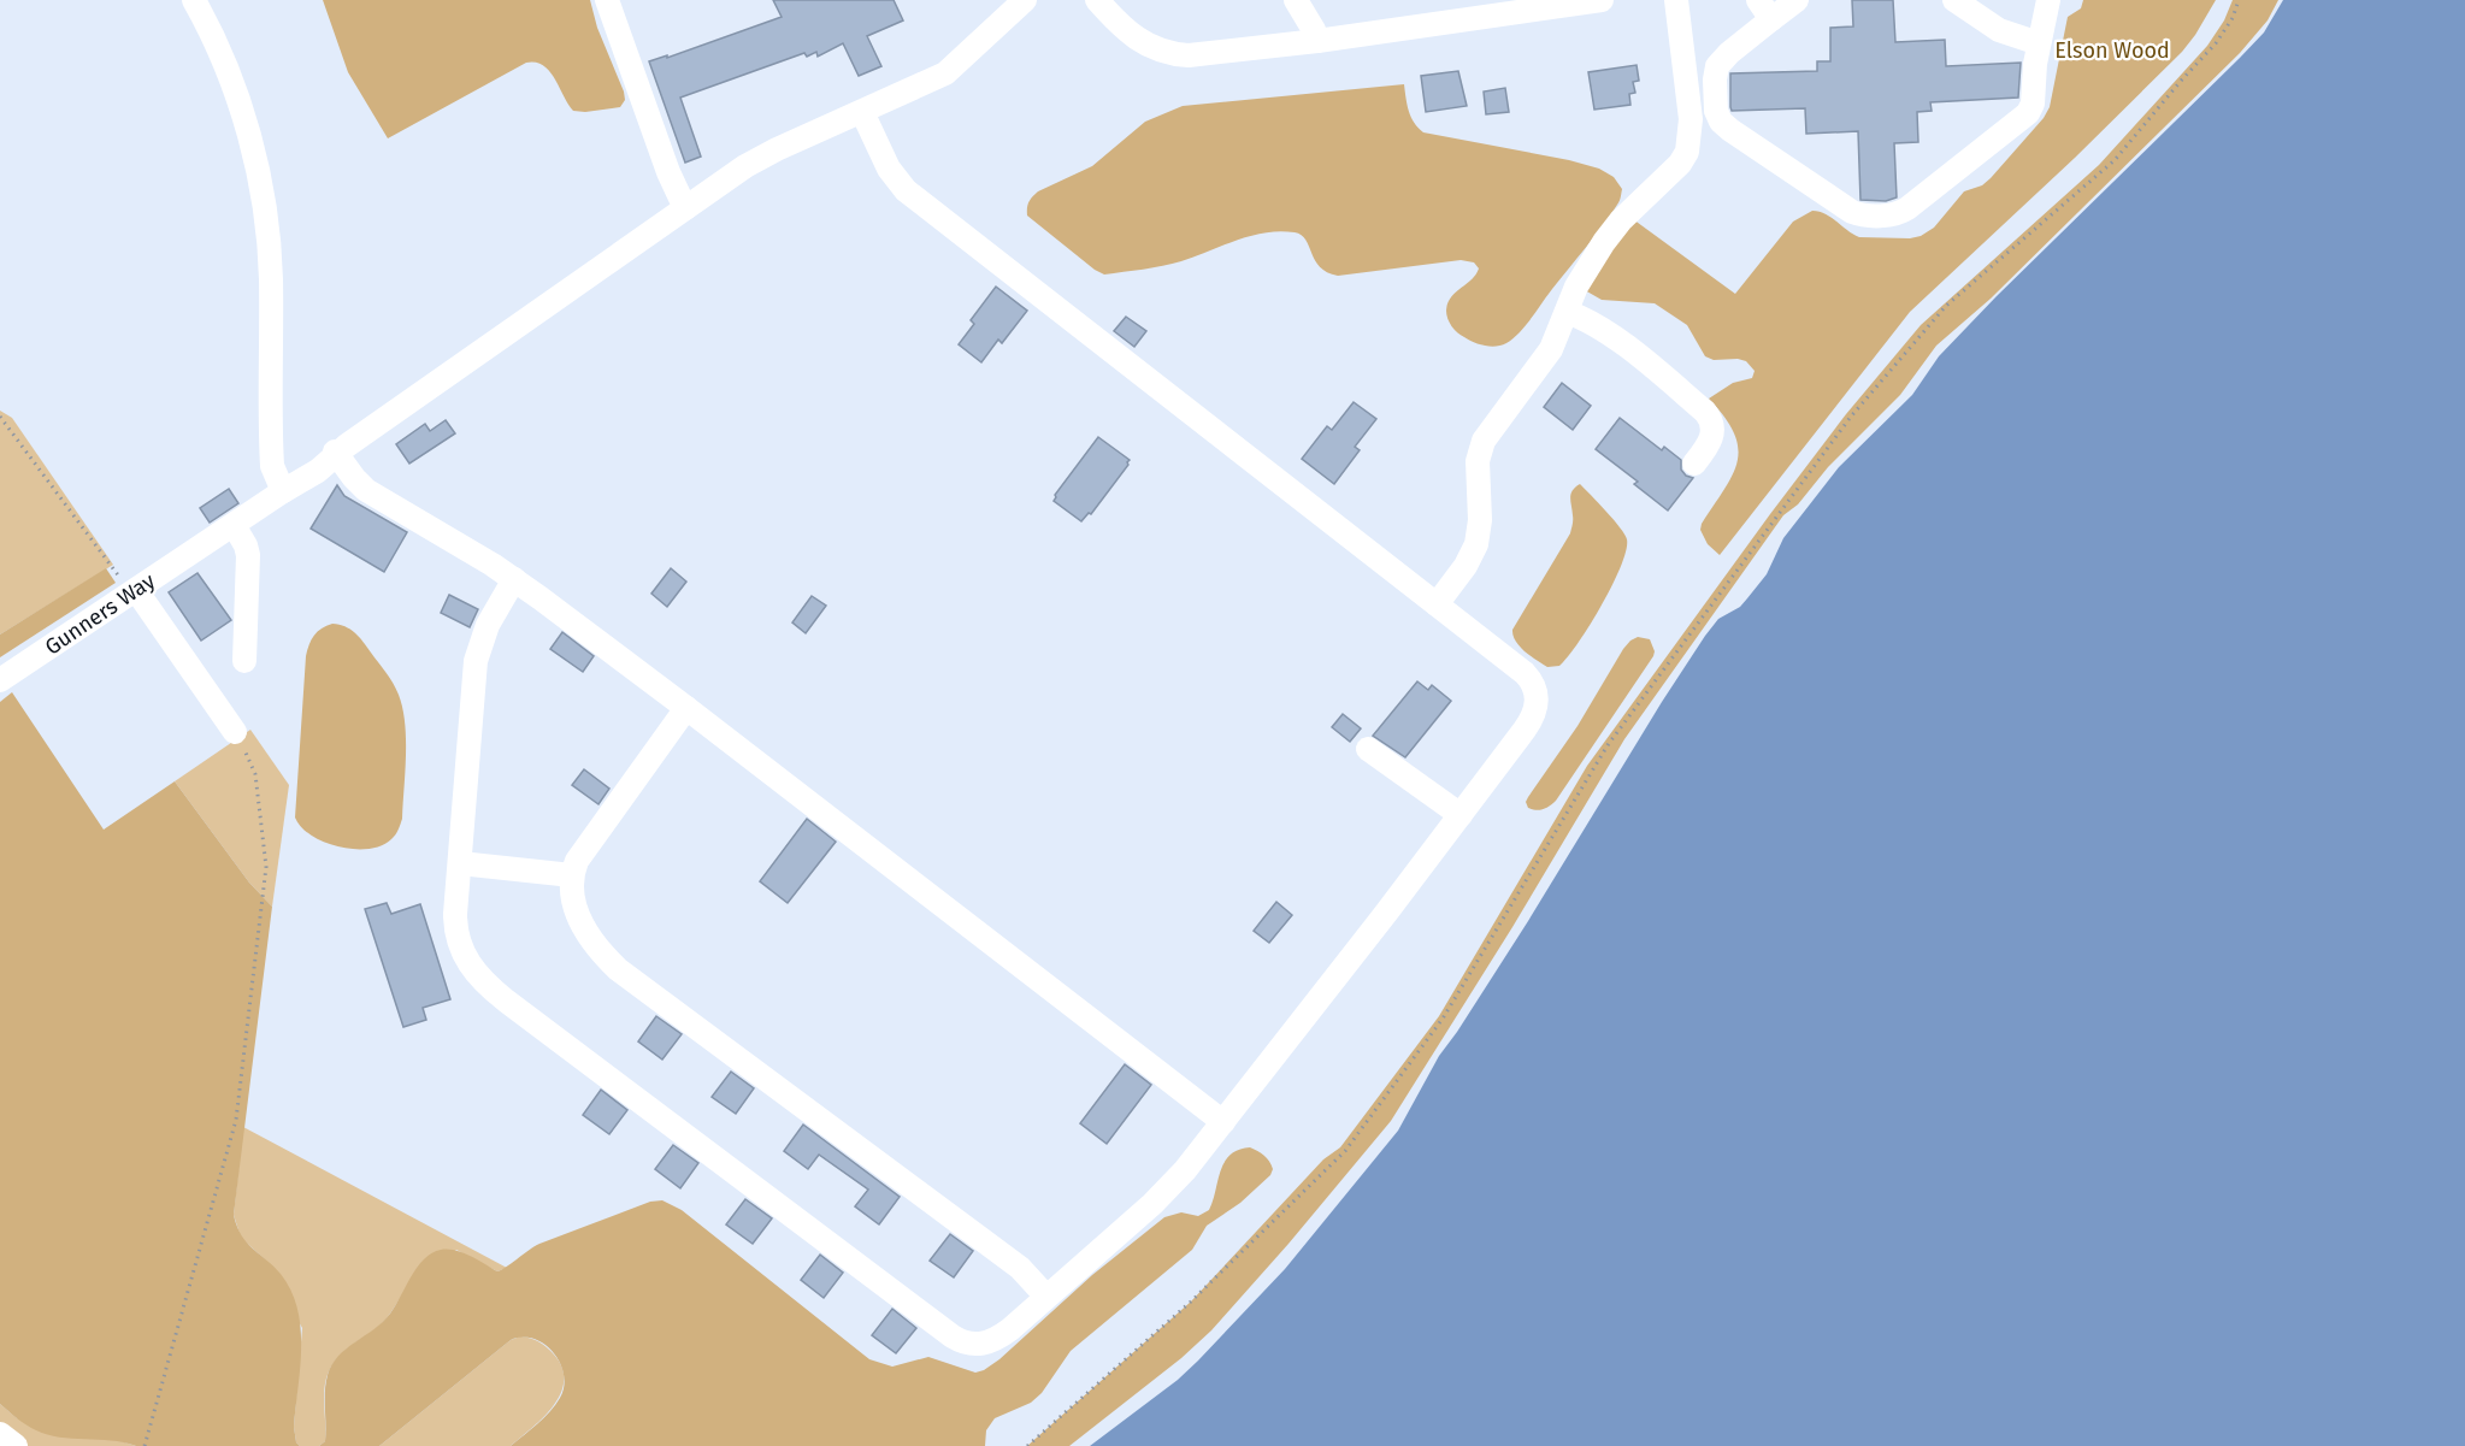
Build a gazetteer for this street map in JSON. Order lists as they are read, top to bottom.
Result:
{
  "streets": {
    "street": ["Gunners Way"]
  },
  "parks": ["Elson Wood"]
}
